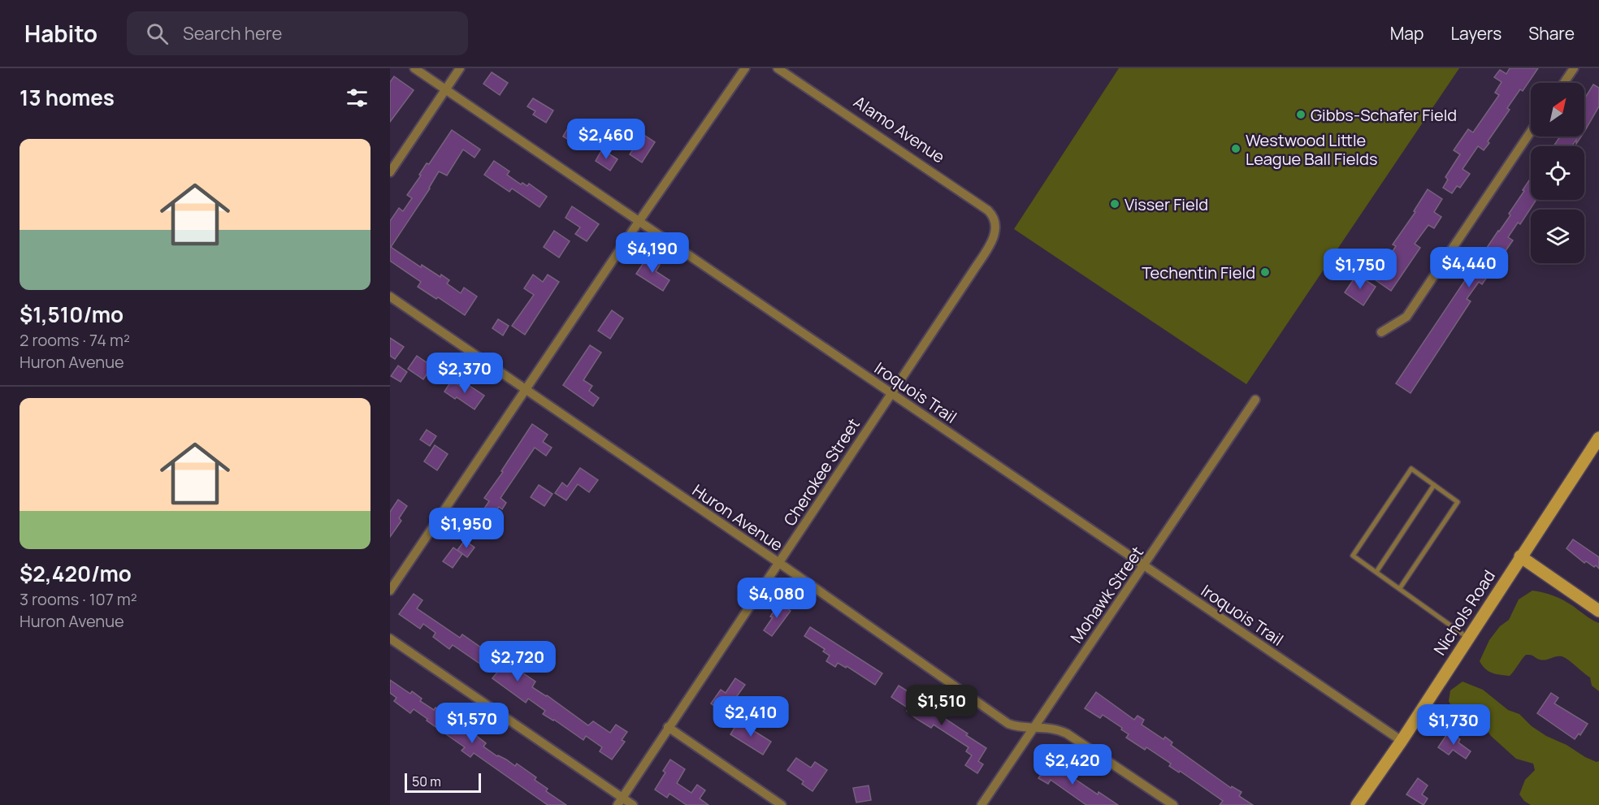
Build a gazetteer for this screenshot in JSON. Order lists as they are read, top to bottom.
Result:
{
  "streets": {
    "street": [
      "Alamo Avenue",
      "Iroquois Trail",
      "Cherokee Street",
      "Huron Avenue",
      "Mohawk Street",
      "Nichols Road"
    ]
  },
  "crossings": [
    ["Alamo Avenue", "Cherokee Street"],
    ["Iroquois Trail", "Cherokee Street"],
    ["Iroquois Trail", "Mohawk Street"],
    ["Iroquois Trail", "Nichols Road"],
    ["Cherokee Street", "Huron Avenue"],
    ["Huron Avenue", "Mohawk Street"]
  ],
  "places": [
    "Gibbs-Schafer Field",
    "Westwood Little League Ball Fields",
    "Visser Field",
    "Techentin Field"
  ],
  "scale_bar": "50 m",
  "north": "top right",
  "page": {
    "header": "Habito",
    "search": "Search here",
    "nav": ["Map", "Layers", "Share"],
    "heading": "13 homes",
    "price": [
      "$2,460",
      "$4,190",
      "$4,440",
      "$1,750",
      "$2,370",
      "$1,950",
      "$4,080",
      "$2,720",
      "$1,510",
      "$2,410",
      "$1,570",
      "$1,730",
      "$2,420"
    ],
    "list": [
      {
        "name": "$1,510/mo",
        "note": "2 rooms · 74 m² · Huron Avenue"
      },
      {
        "name": "$2,420/mo",
        "note": "3 rooms · 107 m² · Huron Avenue"
      }
    ],
    "scale": "50 m"
  }
}
